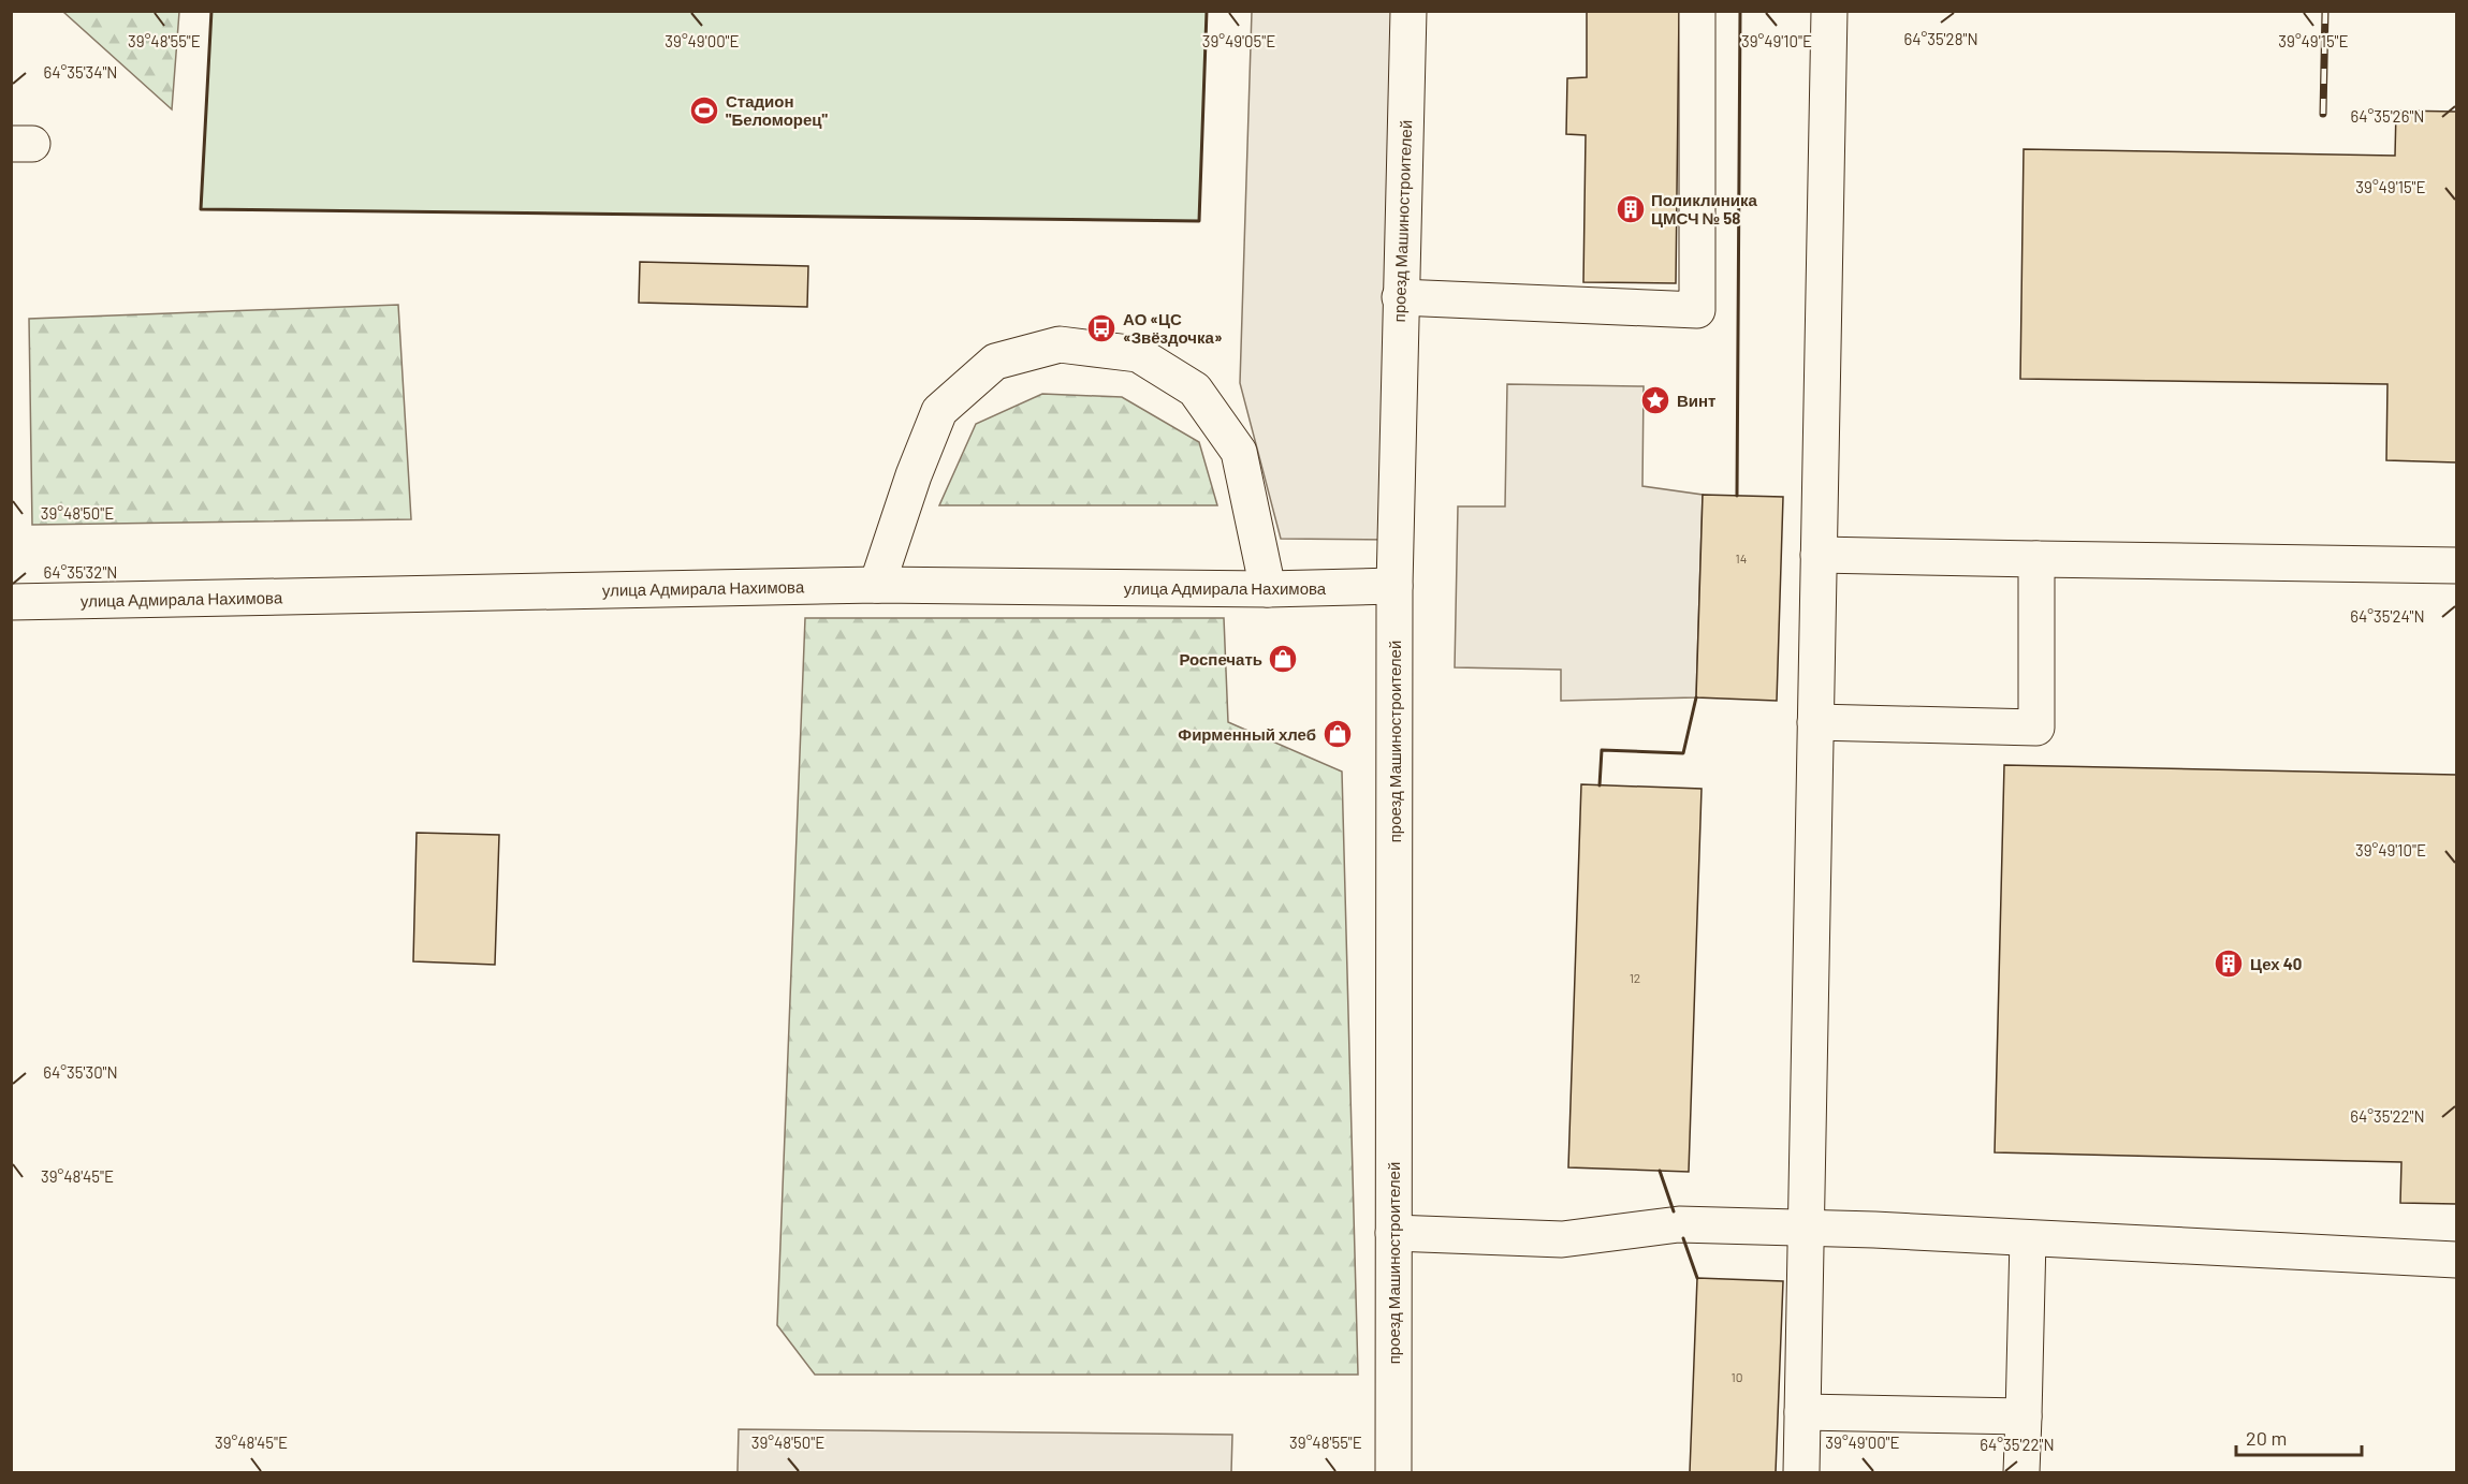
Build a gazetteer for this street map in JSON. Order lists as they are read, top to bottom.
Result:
{
  "streets": {
    "street": ["проезд Машиностроителей", "улица Адмирала Нахимова"]
  },
  "crossings": [
    ["проезд Машиностроителей", "улица Адмирала Нахимова"]
  ],
  "places": {
    "sports": ["Стадион \"Беломорец\""],
    "building": ["Поликлиника ЦМСЧ № 58", "Цех 40"],
    "bus stop": ["АО «ЦС «Звёздочка»"],
    "place": ["Винт"],
    "shop": ["Роспечать", "Фирменный хлеб"]
  },
  "house_numbers": ["14", "12", "10"],
  "scale_bar": "20 m",
  "coordinates": [
    "64°35'28\"N",
    "39°49'15\"E",
    "39°48'55\"E",
    "39°49'00\"E",
    "39°49'05\"E",
    "39°49'10\"E",
    "64°35'34\"N",
    "64°35'26\"N",
    "39°48'50\"E",
    "64°35'32\"N",
    "64°35'24\"N",
    "64°35'30\"N",
    "64°35'22\"N",
    "39°48'45\"E"
  ]
}
